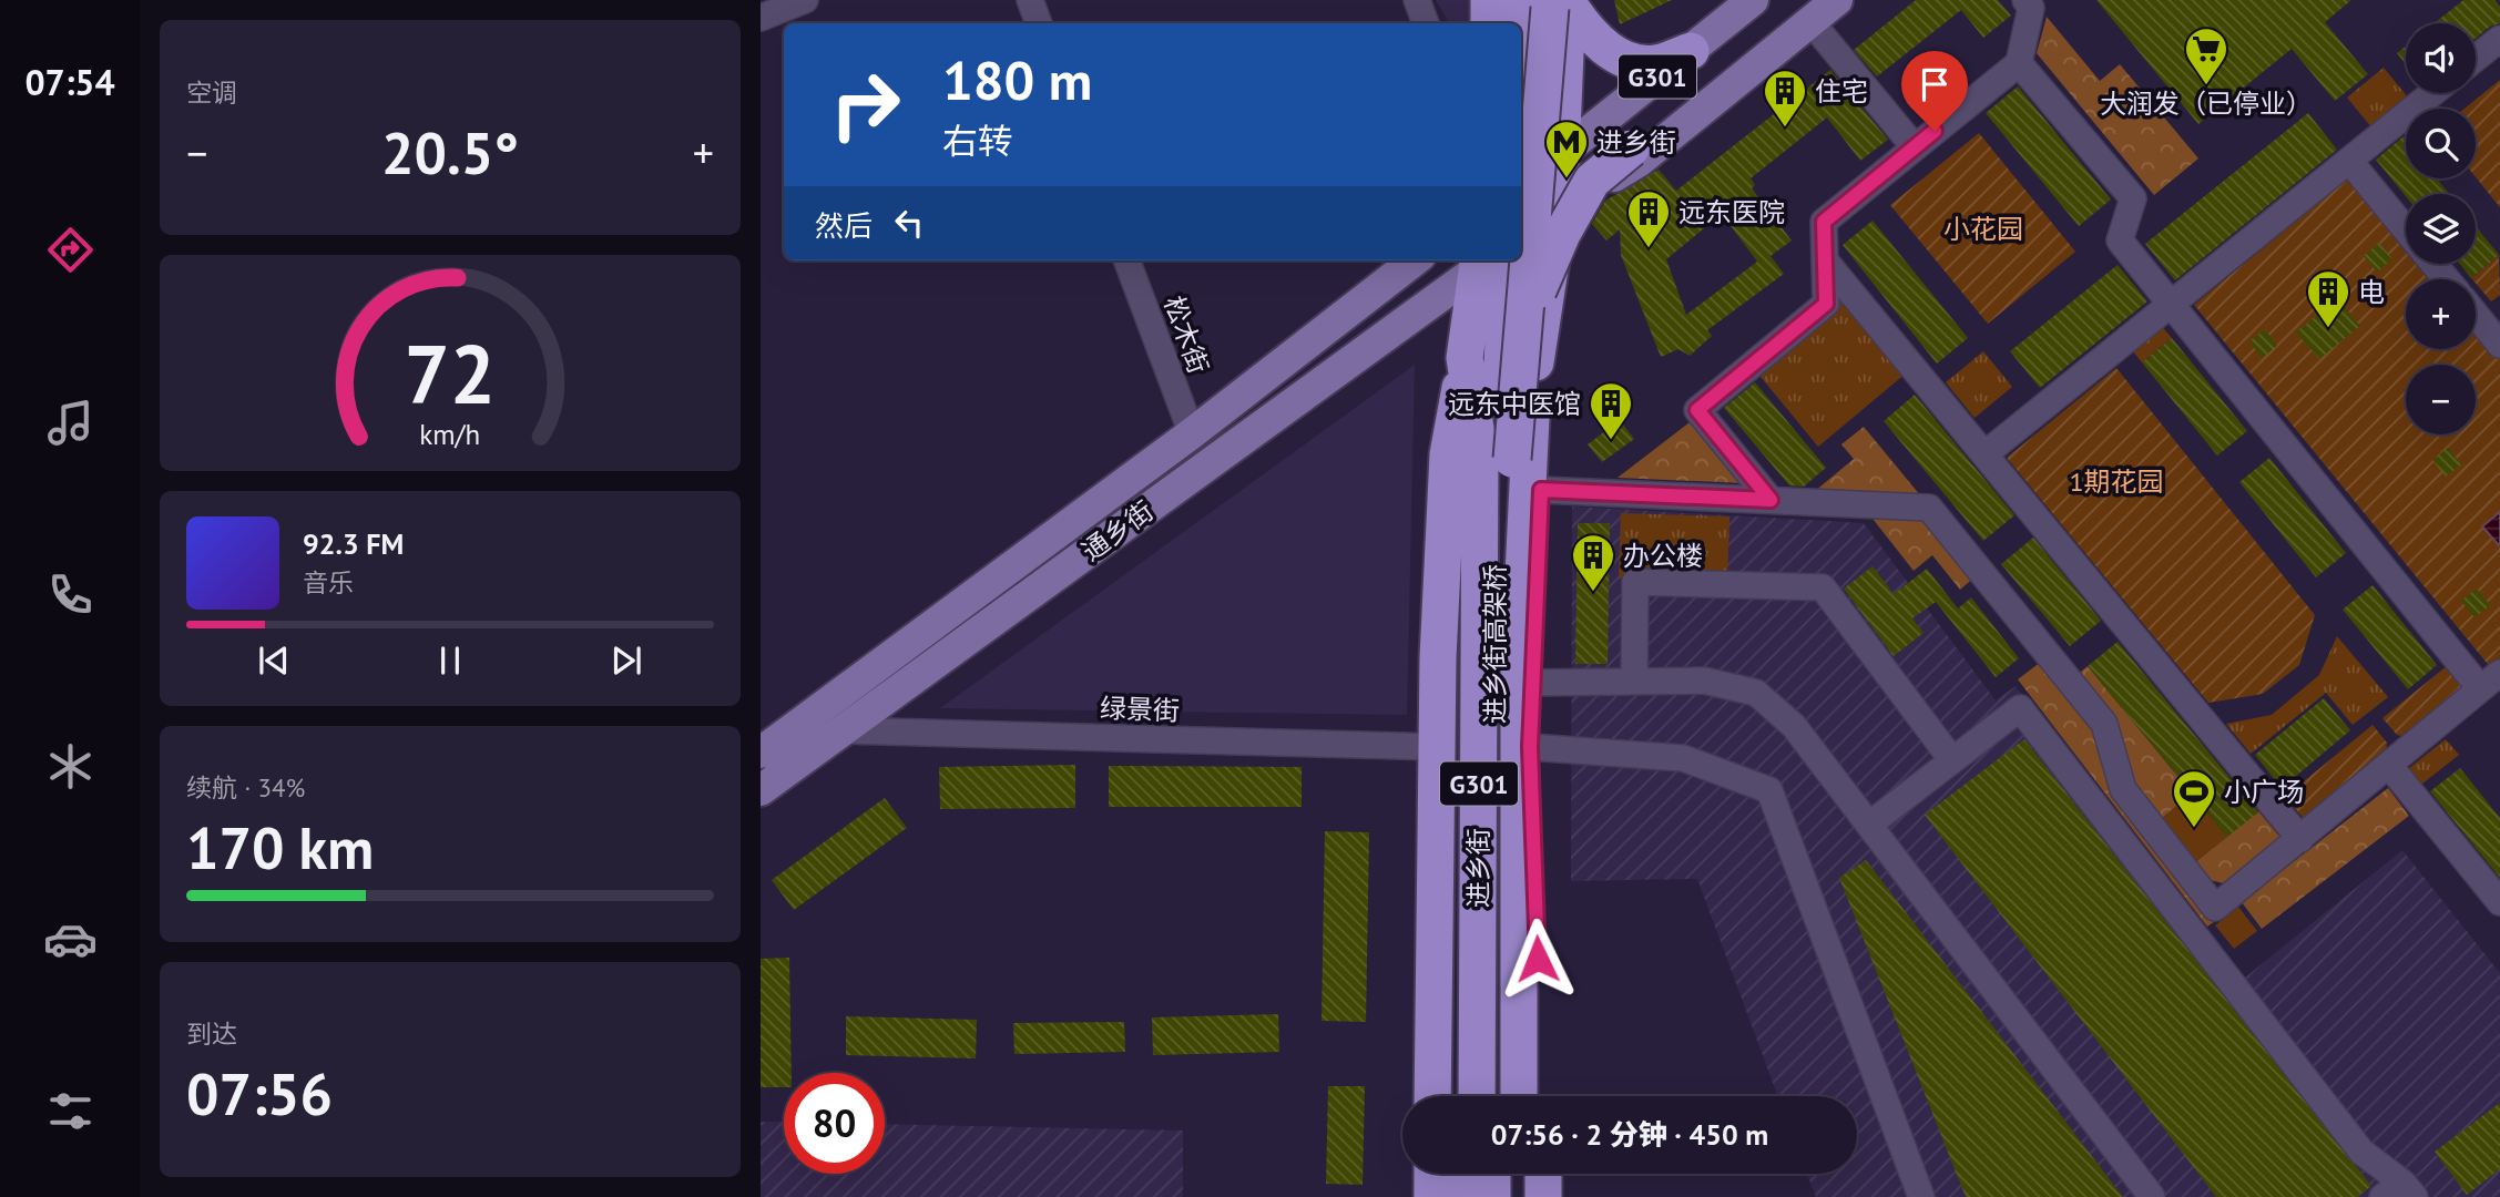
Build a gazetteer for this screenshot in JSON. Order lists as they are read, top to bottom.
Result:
{
  "streets": {
    "highway": ["G301", "进乡街高架桥", "进乡街"],
    "main road": ["通乡街"],
    "street": ["松木街", "绿景街"]
  },
  "crossings": [
    ["G301", "进乡街"],
    ["松木街", "通乡街"],
    ["通乡街", "绿景街"],
    ["通乡街", "进乡街"],
    ["进乡街高架桥", "进乡街"]
  ],
  "parks": ["小花园", "1期花园"],
  "places": {
    "supermarket": ["大润发（已停业）"],
    "building": [
      "住宅",
      "远东医院",
      "电",
      "远东中医馆",
      "办公楼"
    ],
    "metro station": ["进乡街"],
    "sports": ["小广场"]
  },
  "page": {
    "tabs": "07:54",
    "tile": [
      "空调",
      ["续航 · 34%", "170 km"],
      ["到达", "07:56"]
    ],
    "map_buttons": ["+", "−"],
    "turn": ["180 m", "右转"],
    "heat": ["−", "20.5°", "+"],
    "then": "然后",
    "song": ["92.3 FM", "音乐"],
    "limit": "80",
    "trip": "07:56 · 2 分钟 · 450 m",
    "gauge": ["72", "km/h"]
  }
}
